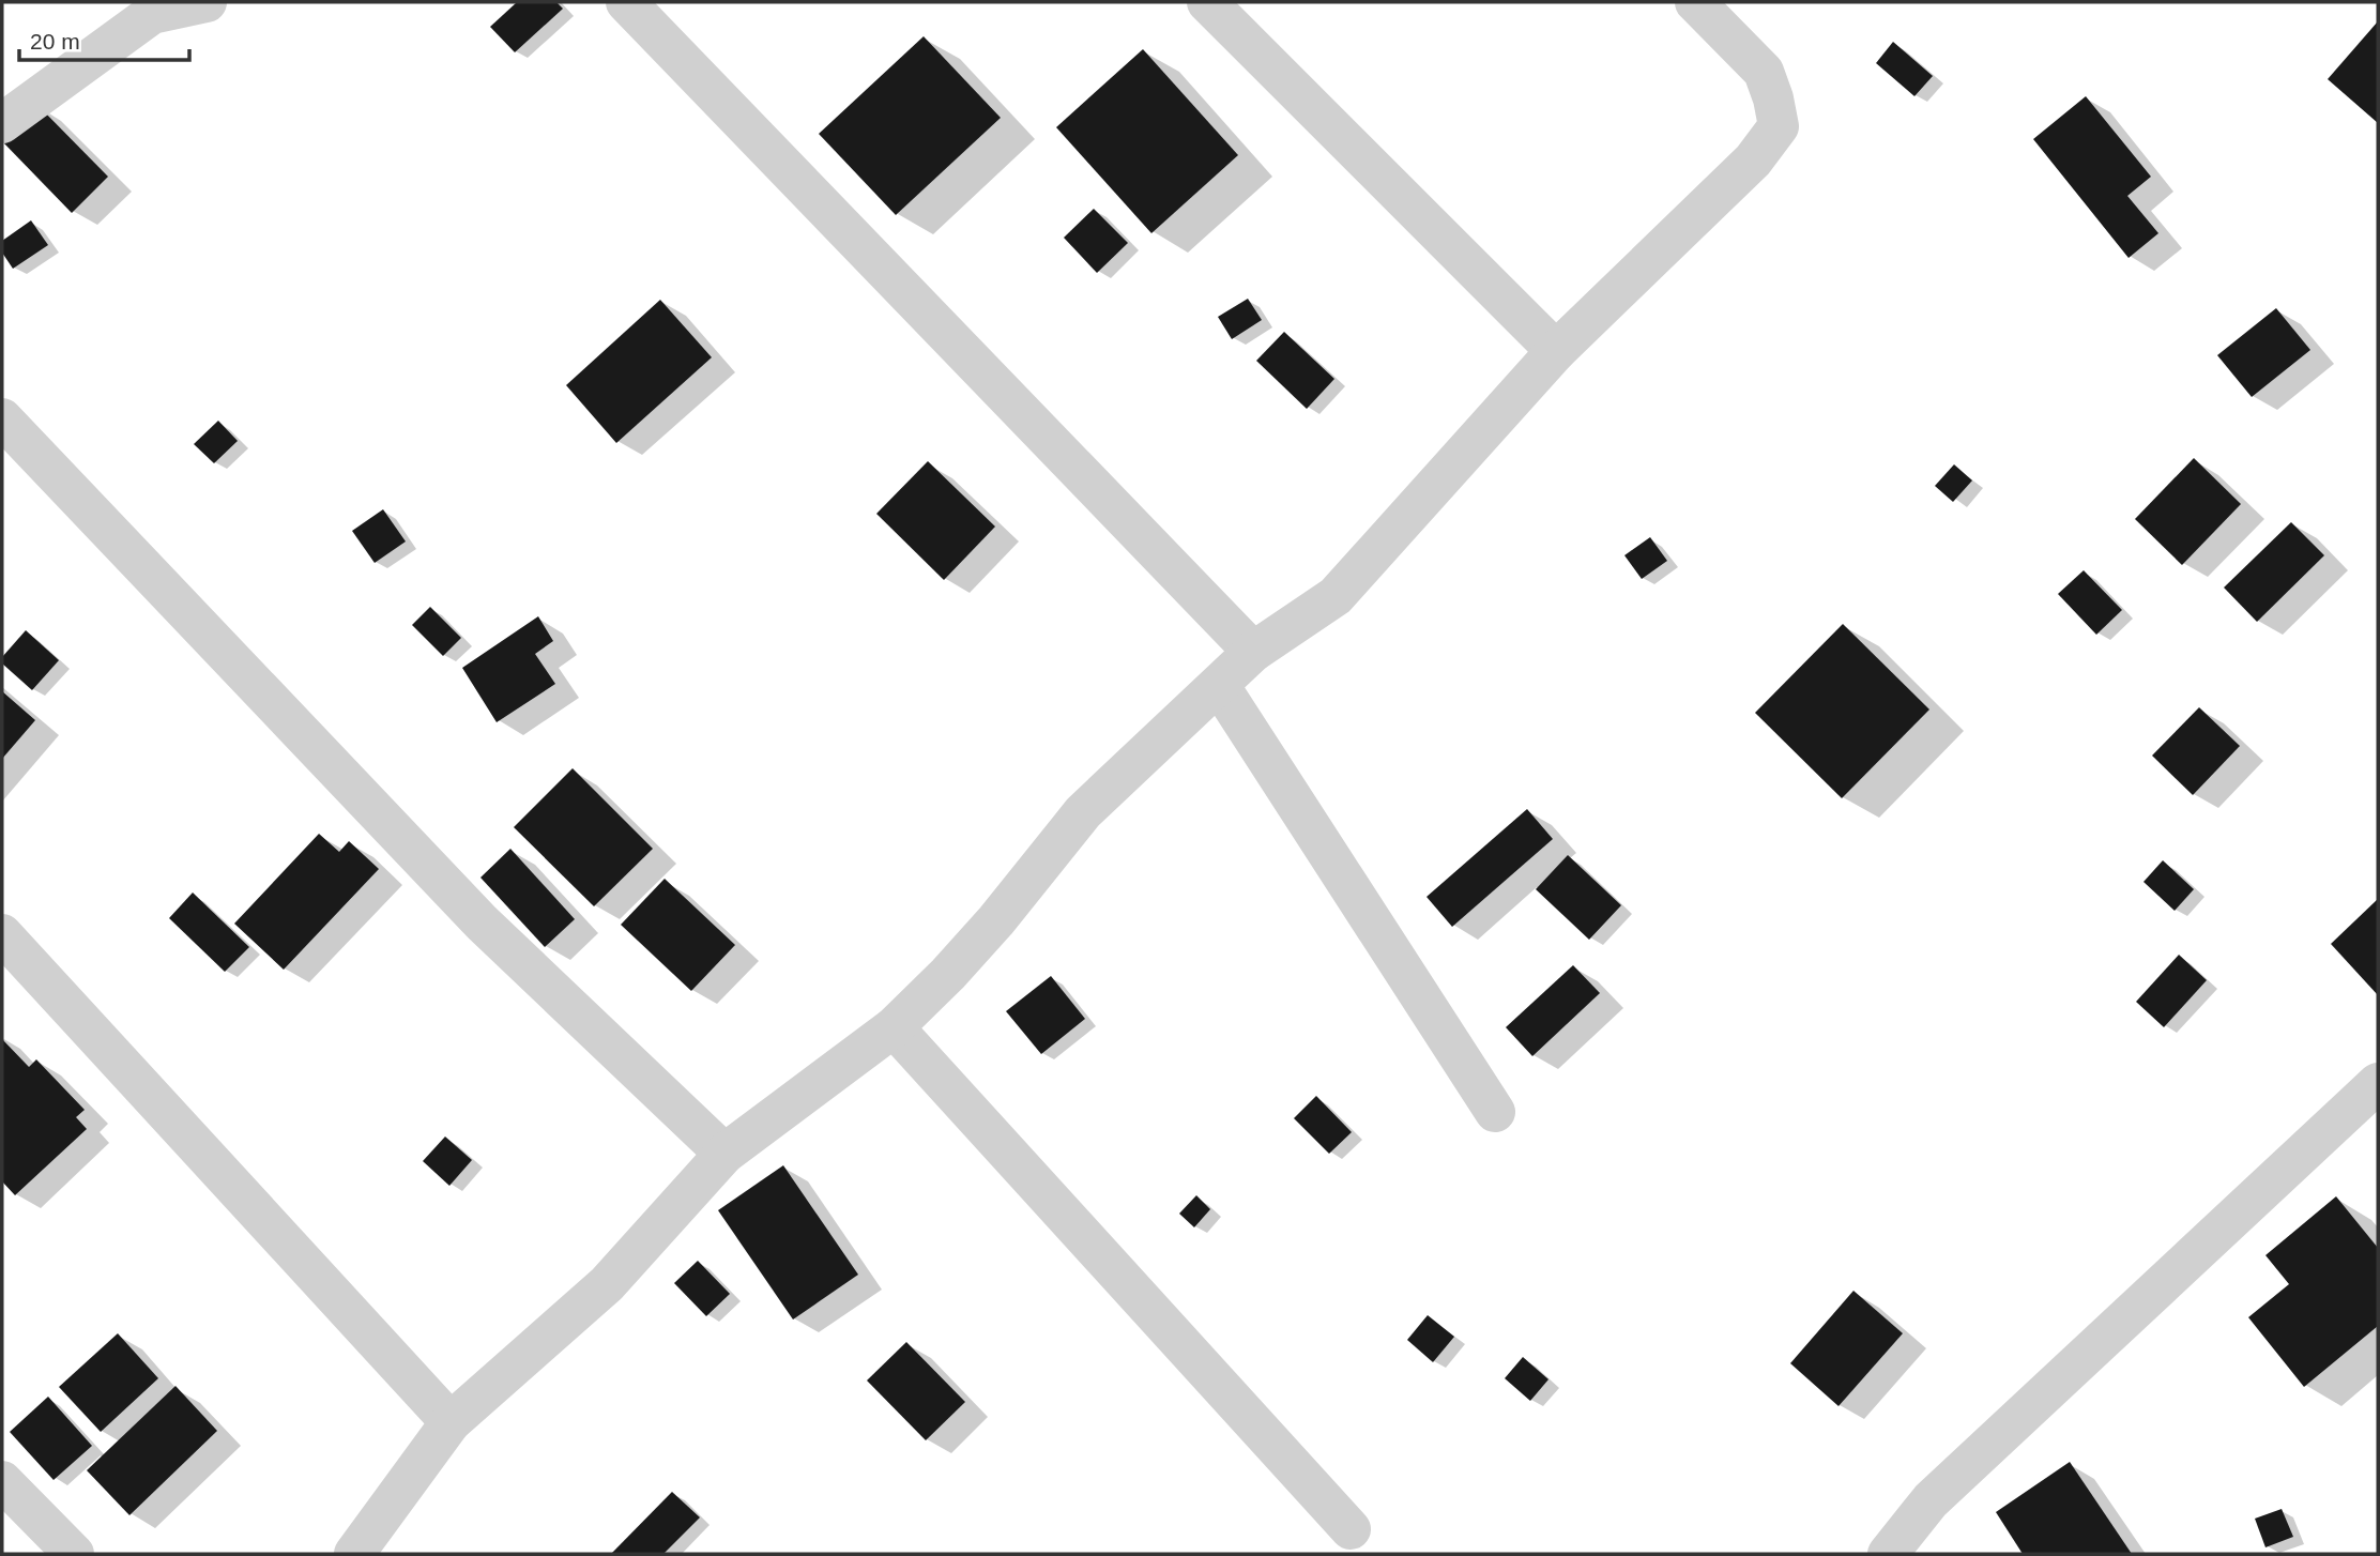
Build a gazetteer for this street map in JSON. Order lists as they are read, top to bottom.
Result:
{
  "scale_bar": "20 m"
}
